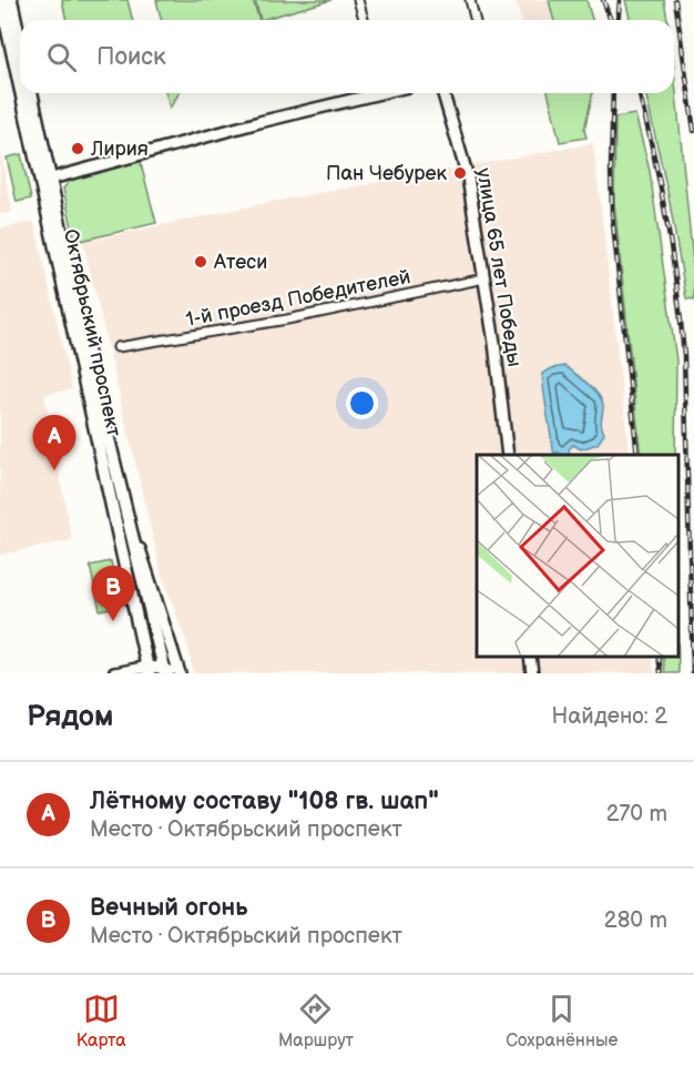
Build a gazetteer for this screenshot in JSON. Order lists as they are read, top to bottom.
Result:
{
  "streets": {
    "main road": ["Октябрьский проспект"],
    "street": ["улица 65 лет Победы", "1-й проезд Победителей"]
  },
  "crossings": [
    ["улица 65 лет Победы", "1-й проезд Победителей"]
  ],
  "places": ["Лирия", "Пан Чебурек", "Атеси"],
  "page": {
    "search": "Поиск",
    "pins": ["A", "B"],
    "heading": ["Рядом", "Найдено: 2"],
    "list": [
      {
        "mark": "A",
        "name": "Лётному составу \"108 гв. шап\"",
        "note": "Место · Октябрьский проспект",
        "value": "270 m"
      },
      {
        "mark": "B",
        "name": "Вечный огонь",
        "note": "Место · Октябрьский проспект",
        "value": "280 m"
      }
    ],
    "nav": ["Карта", "Маршрут", "Сохранённые"]
  }
}
